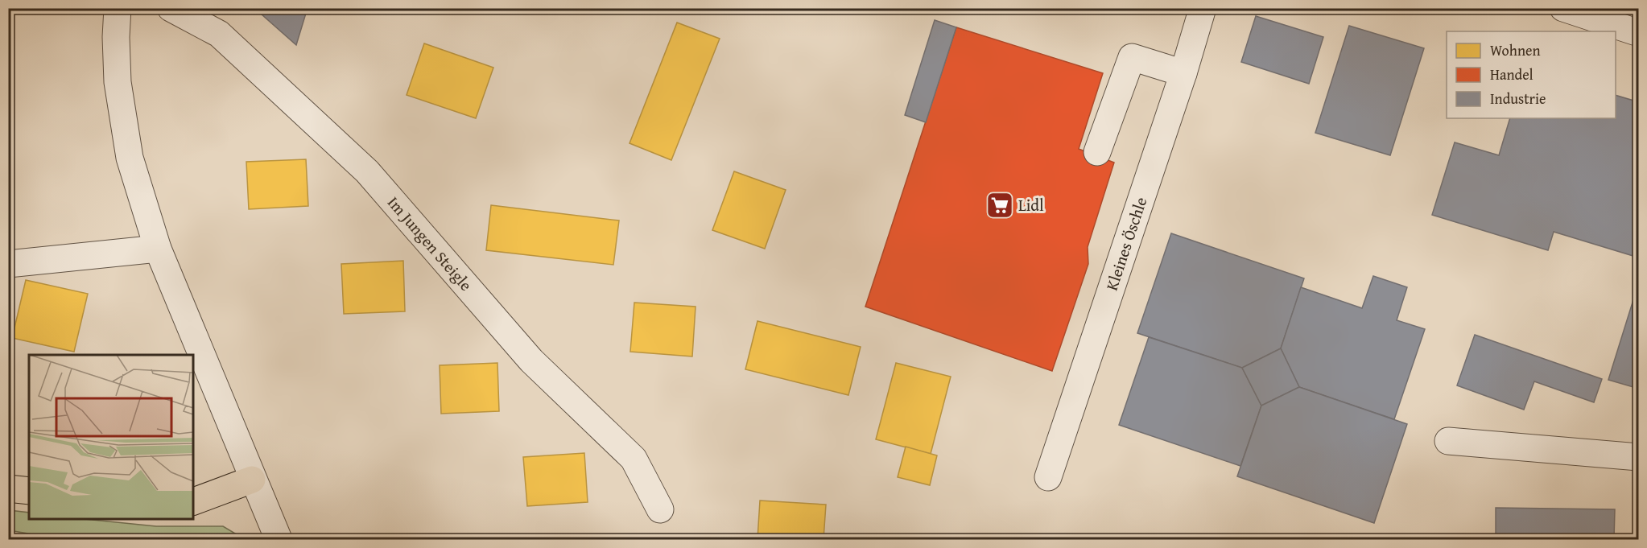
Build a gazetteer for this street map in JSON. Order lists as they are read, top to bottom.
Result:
{
  "streets": {
    "street": ["Kleines Öschle", "Im Jungen Steigle"]
  },
  "places": {
    "supermarket": ["Lidl"]
  },
  "legend": ["Wohnen", "Handel", "Industrie"]
}
